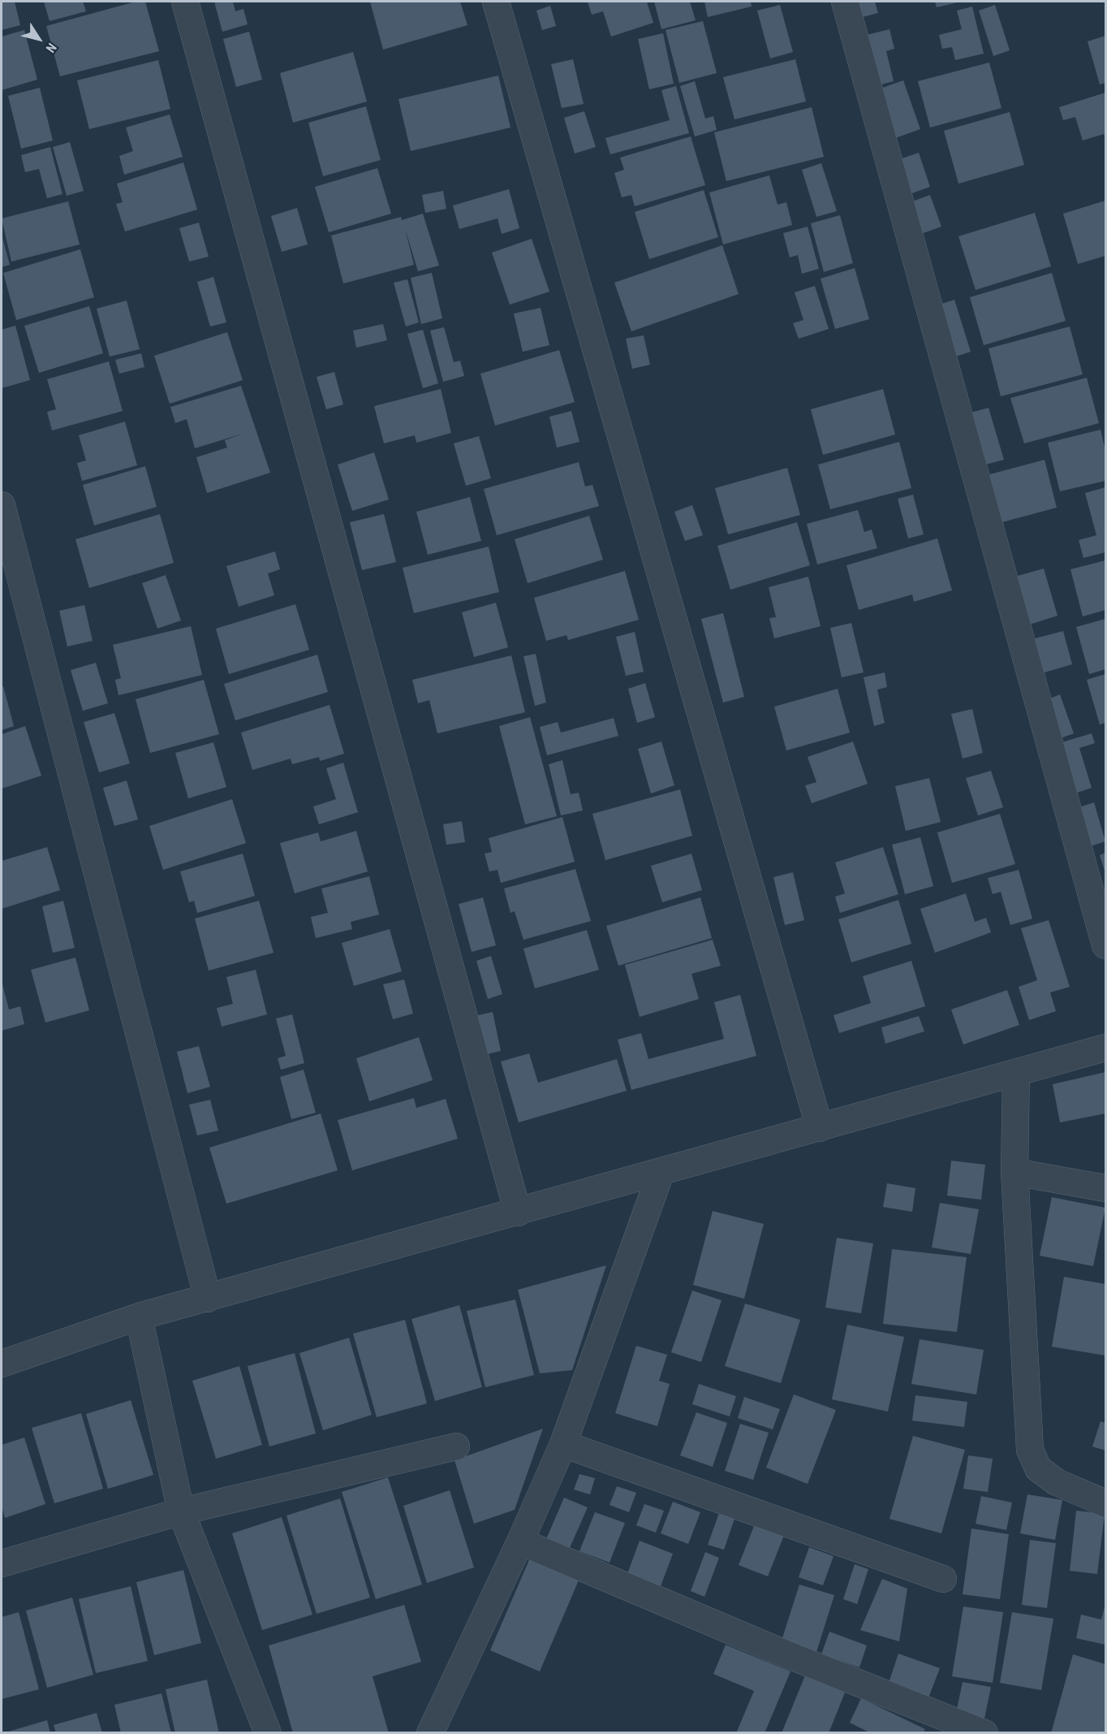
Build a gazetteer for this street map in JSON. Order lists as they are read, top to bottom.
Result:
{
  "north": "bottom right"
}
